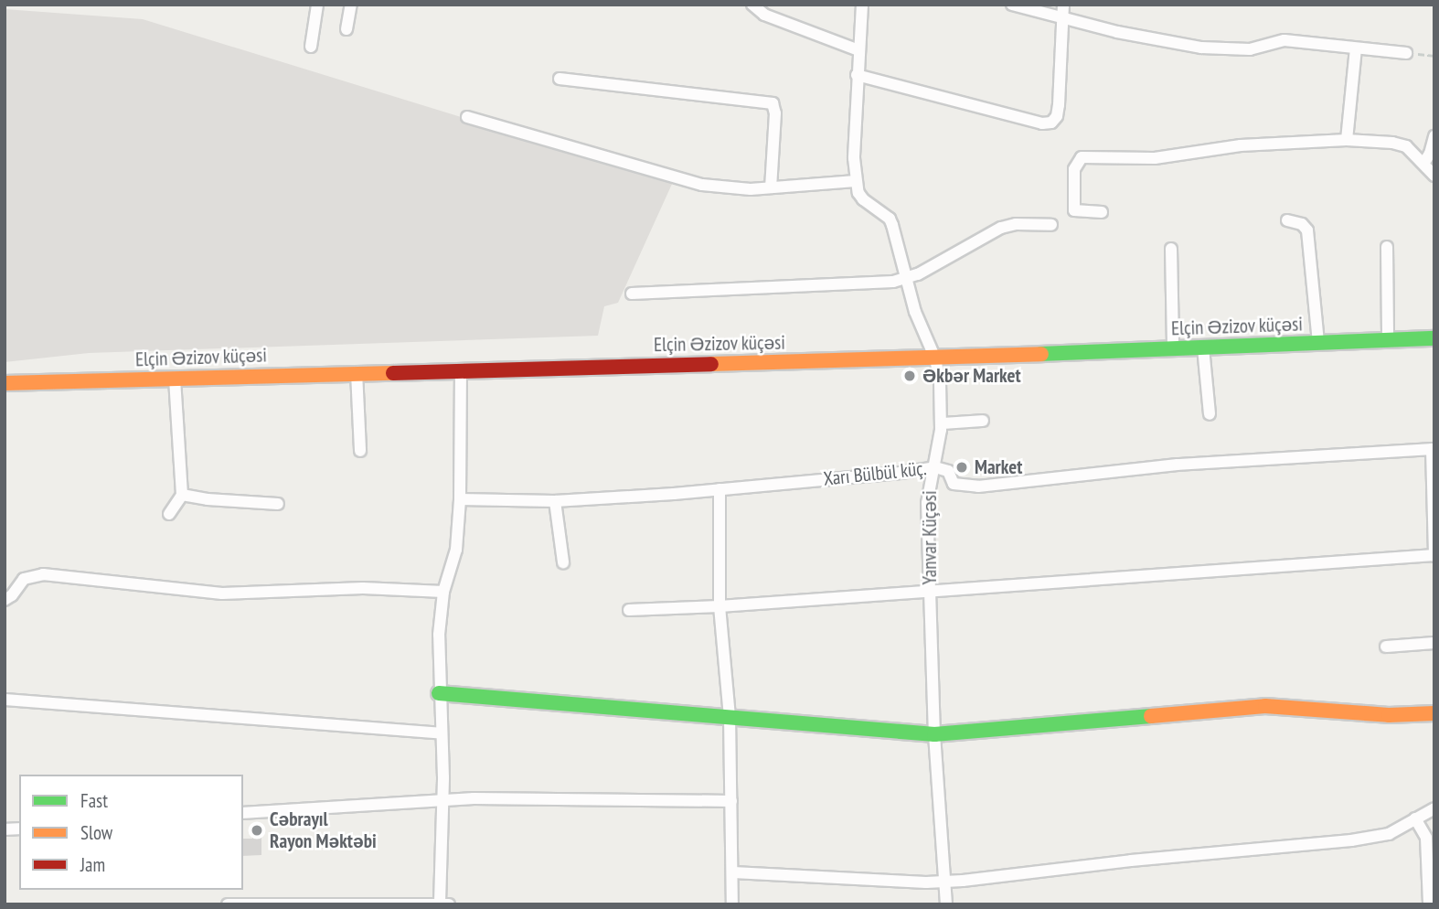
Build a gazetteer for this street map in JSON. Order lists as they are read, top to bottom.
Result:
{
  "streets": {
    "street": ["Elçin Əzizov küçəsi", "Xarı Bülbül küç.", "Yanvar Küçəsi"]
  },
  "crossings": [
    ["Elçin Əzizov küçəsi", "Yanvar Küçəsi"],
    ["Xarı Bülbül küç.", "Yanvar Küçəsi"]
  ],
  "places": ["Əkbər Market", "Market", "Cəbrayıl Rayon Məktəbi"],
  "legend": ["Fast", "Slow", "Jam"]
}
